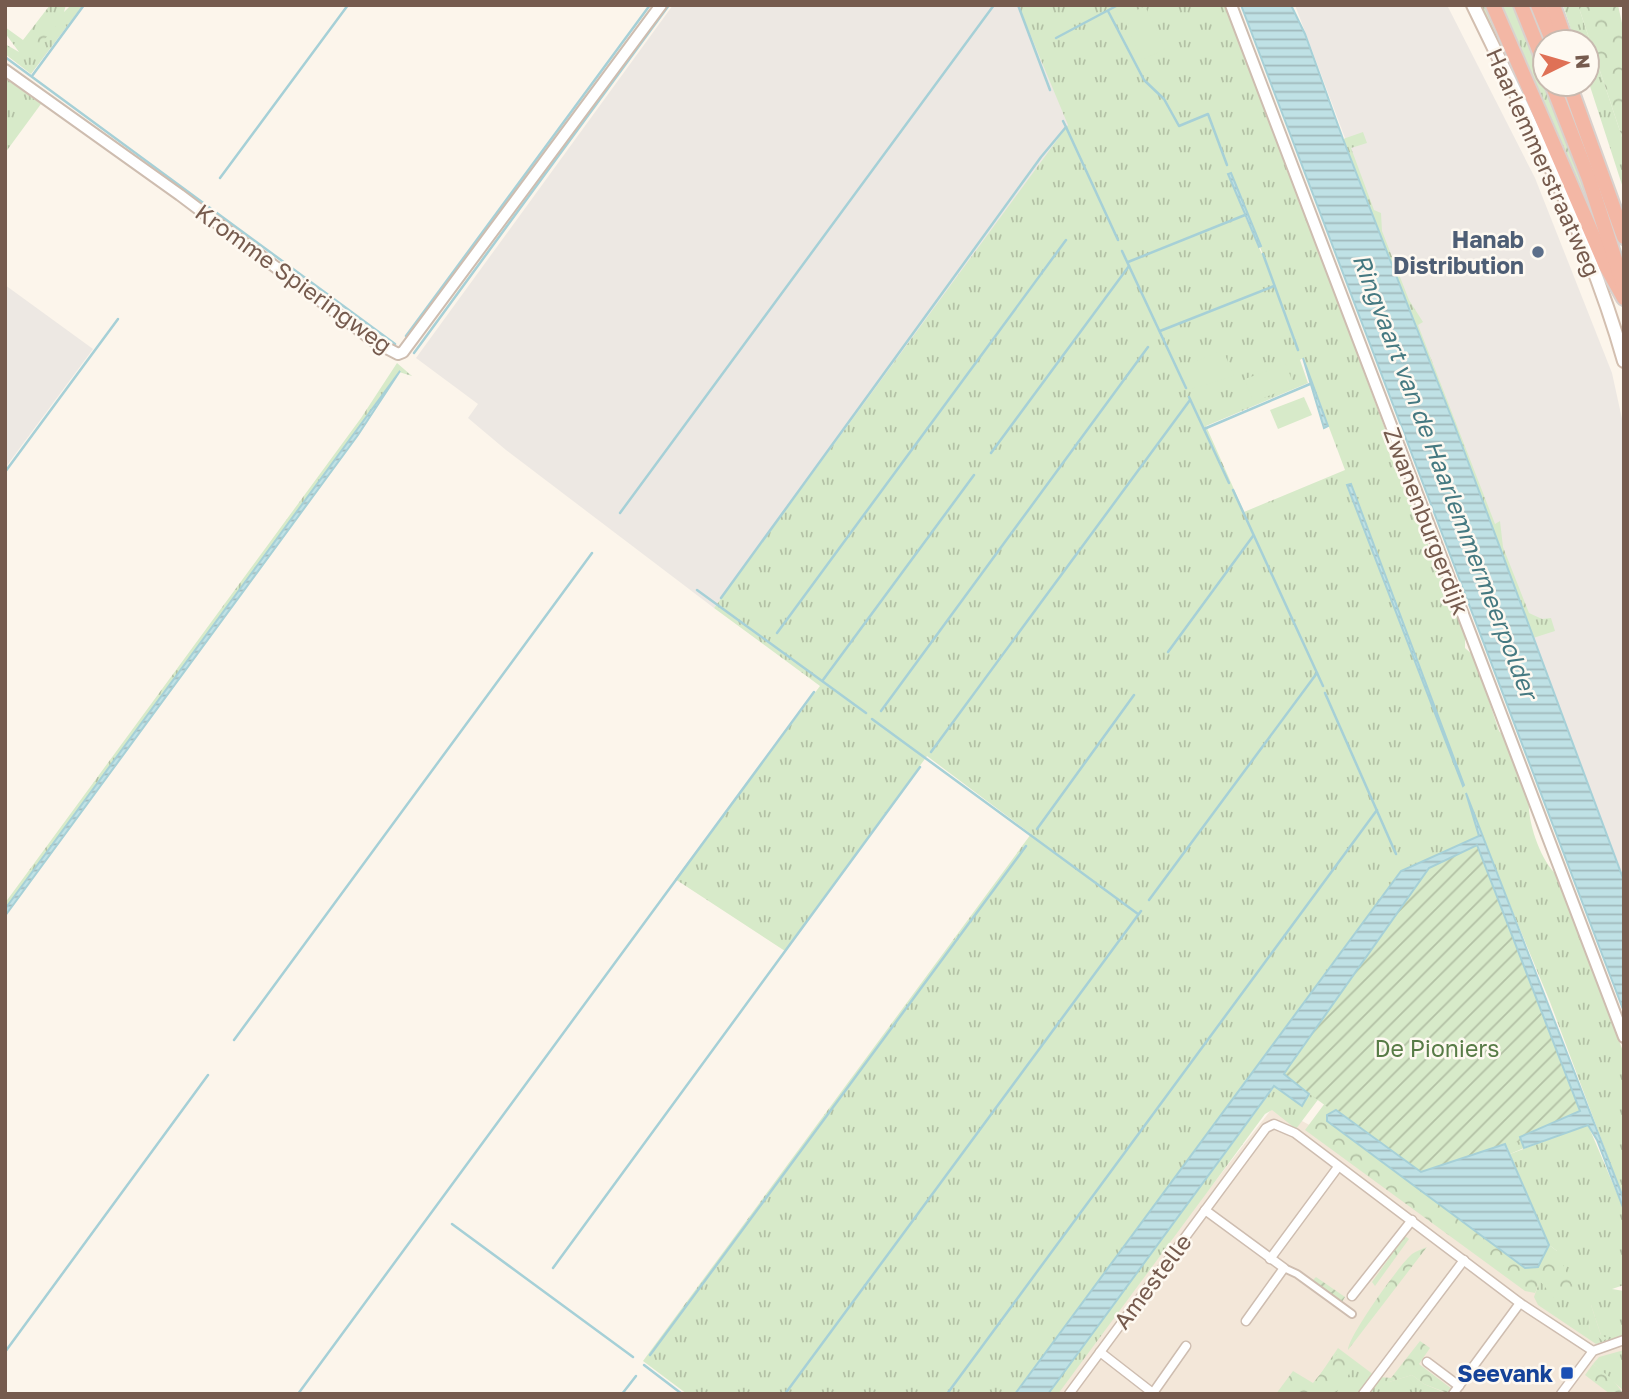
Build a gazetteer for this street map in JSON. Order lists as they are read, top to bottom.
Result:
{
  "streets": {
    "main road": ["Haarlemmerstraatweg"],
    "street": ["Kromme Spieringweg", "Zwanenburgerdijk", "Amestelle"]
  },
  "water": ["Ringvaart van de Haarlemmermeerpolder"],
  "parks": ["De Pioniers"],
  "places": {
    "other": ["Hanab Distribution"],
    "transit": ["Seevank"]
  },
  "north": "right"
}
